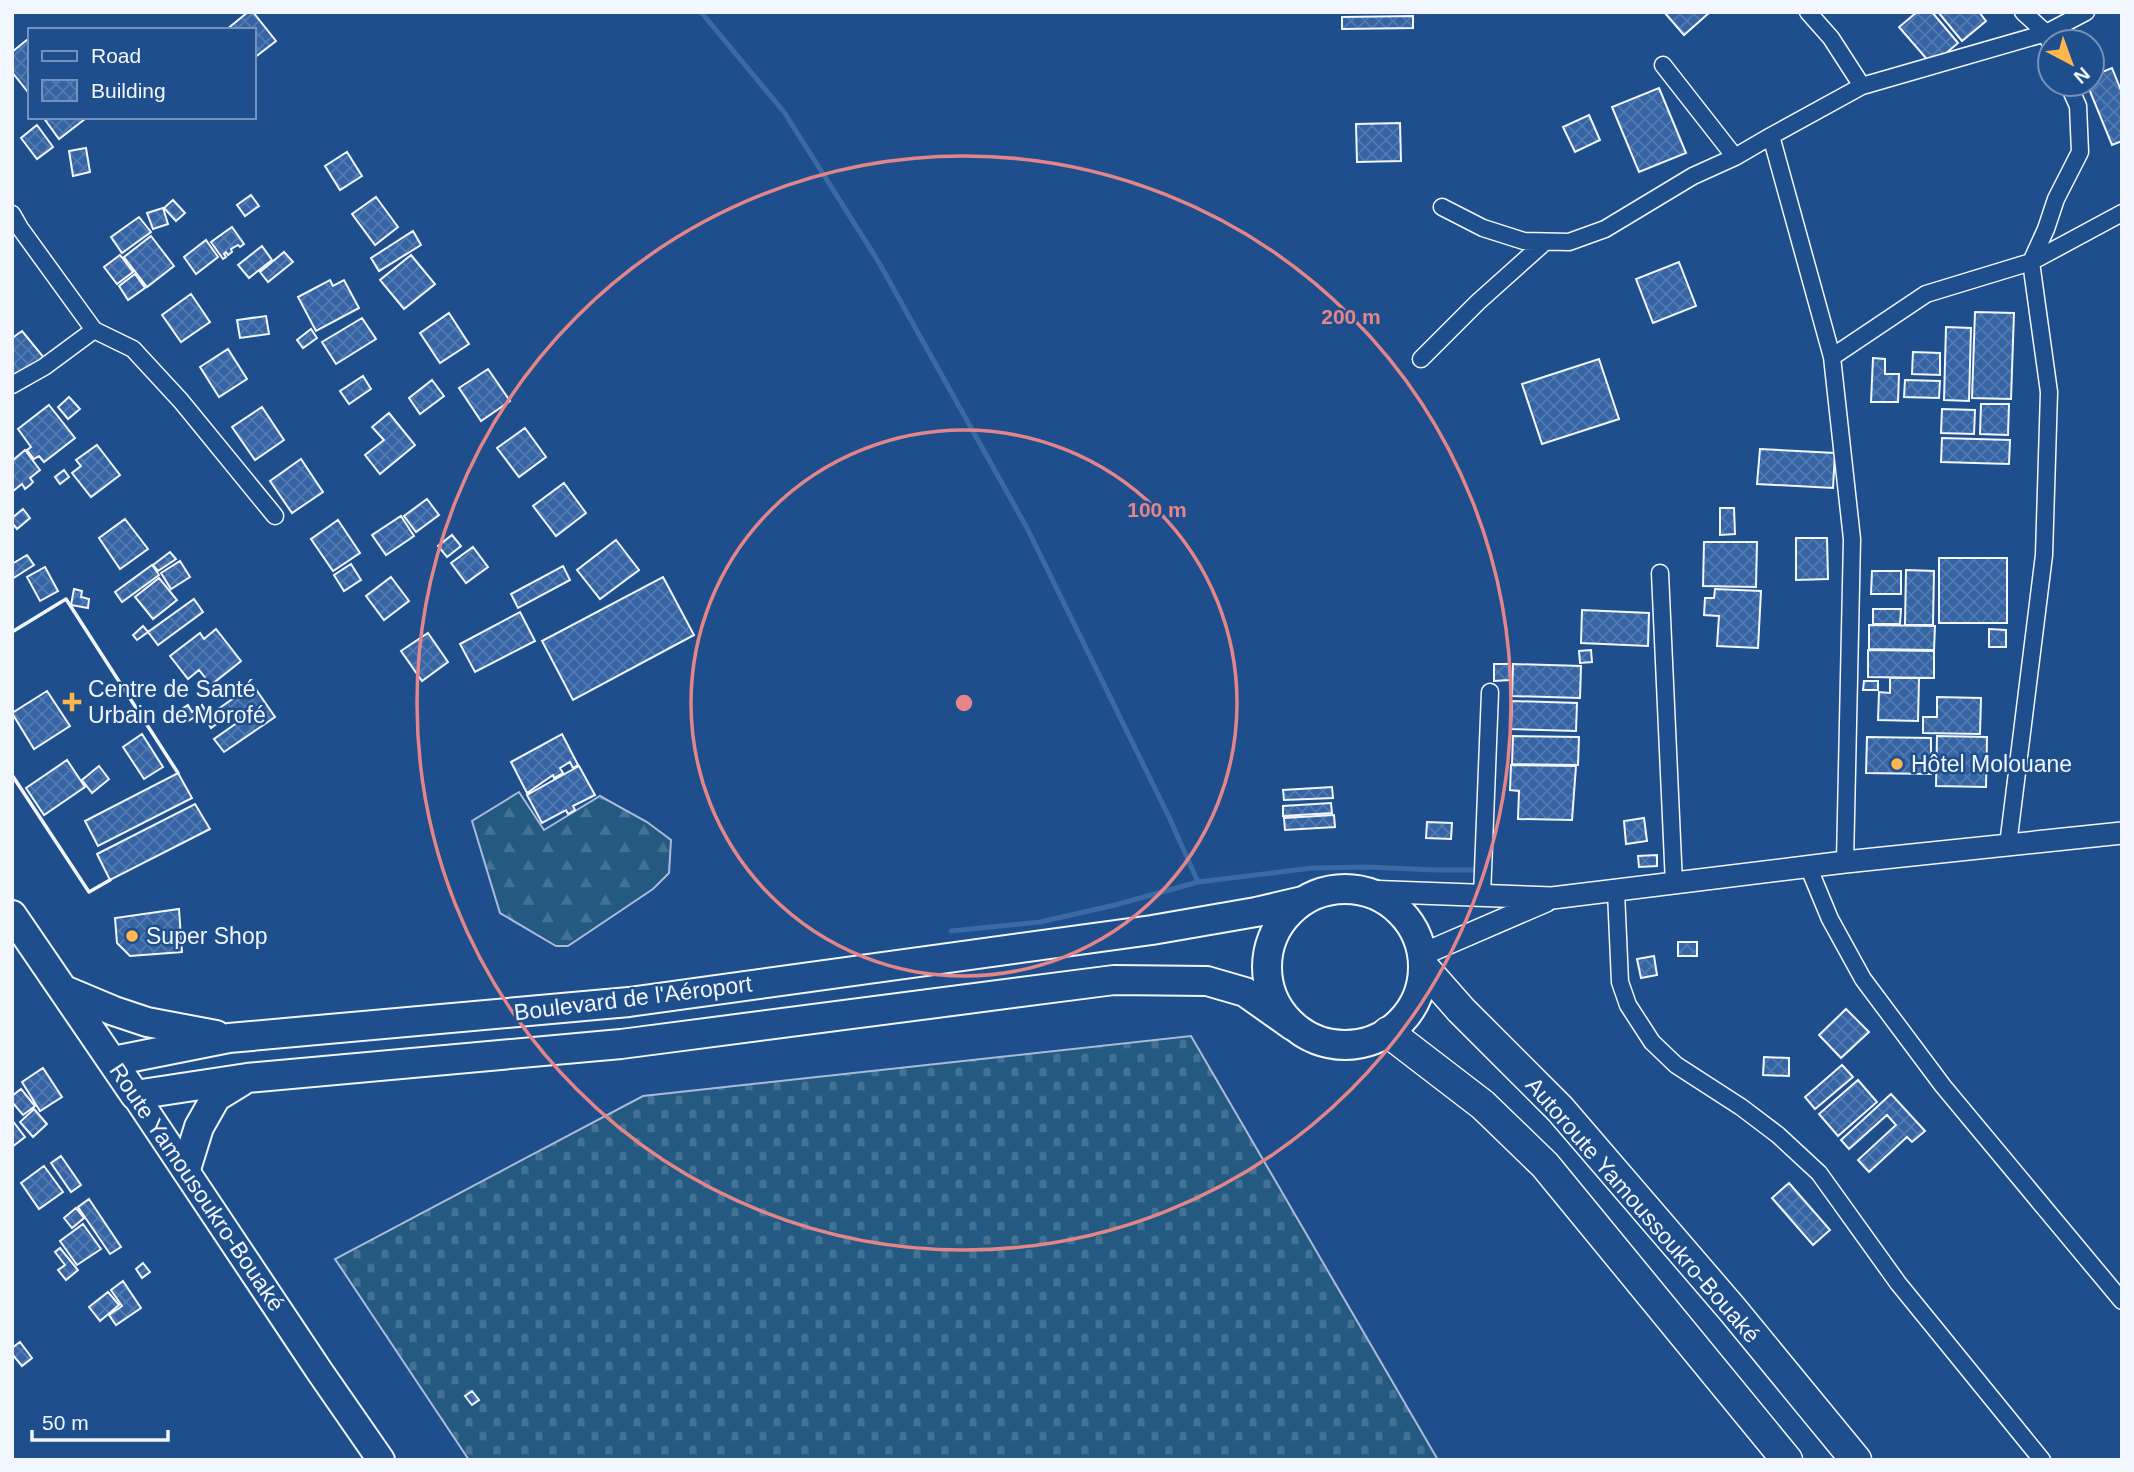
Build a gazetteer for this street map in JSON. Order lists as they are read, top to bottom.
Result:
{
  "streets": {
    "highway": ["Boulevard de l'Aéroport", "Route Yamousoukro-Bouaké", "Autoroute Yamoussoukro-Bouaké"]
  },
  "crossings": [
    ["Boulevard de l'Aéroport", "Route Yamousoukro-Bouaké"],
    ["Boulevard de l'Aéroport", "Autoroute Yamoussoukro-Bouaké"]
  ],
  "places": {
    "health": ["Centre de Santé Urbain de Morofé"],
    "other": ["Hôtel Molouane", "Super Shop"]
  },
  "legend": ["Road", "Building"],
  "scale_bar": "50 m",
  "north": "bottom right",
  "rings": ["200 m", "100 m"]
}
